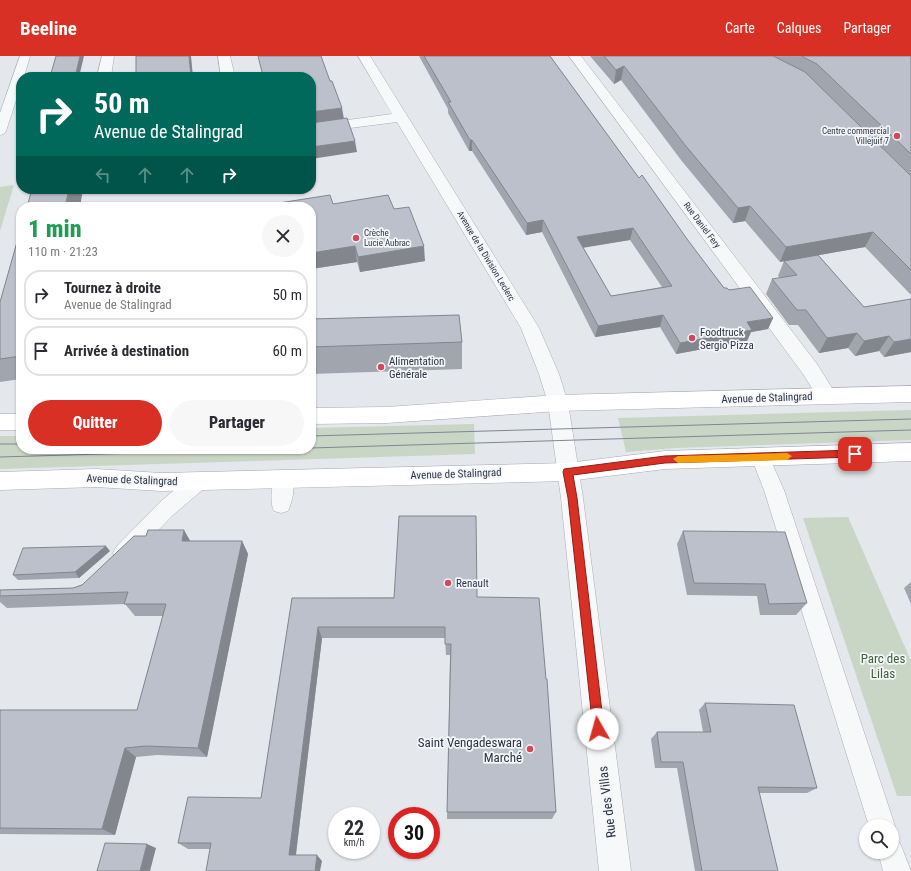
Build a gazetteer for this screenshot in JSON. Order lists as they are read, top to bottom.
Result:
{
  "streets": {
    "main road": ["Avenue de Stalingrad"],
    "street": ["Rue Daniel Fery", "Avenue de la Division Leclerc", "Rue des Villas"]
  },
  "crossings": [
    ["Rue Daniel Fery", "Avenue de Stalingrad"],
    ["Avenue de la Division Leclerc", "Avenue de Stalingrad"],
    ["Avenue de la Division Leclerc", "Rue des Villas"],
    ["Avenue de Stalingrad", "Rue des Villas"]
  ],
  "parks": ["Parc des Lilas"],
  "places": [
    "Centre commercial Villejuif 7",
    "Crèche Lucie Aubrac",
    "Foodtruck Sergio Pizza",
    "Alimentation Générale",
    "Renault",
    "Saint Vengadeswara Marché"
  ],
  "page": {
    "header": "Beeline",
    "nav": ["Carte", "Calques", "Partager"],
    "turn": ["50 m", "Avenue de Stalingrad"],
    "heading": ["1 min", "110 m · 21:23"],
    "list": [
      {
        "name": "Tournez à droite",
        "note": "Avenue de Stalingrad",
        "value": "50 m"
      },
      {
        "name": "Arrivée à destination",
        "value": "60 m"
      }
    ],
    "buttons": ["Quitter", "Partager"],
    "speed": "22 km/h",
    "limit": "30"
  }
}
